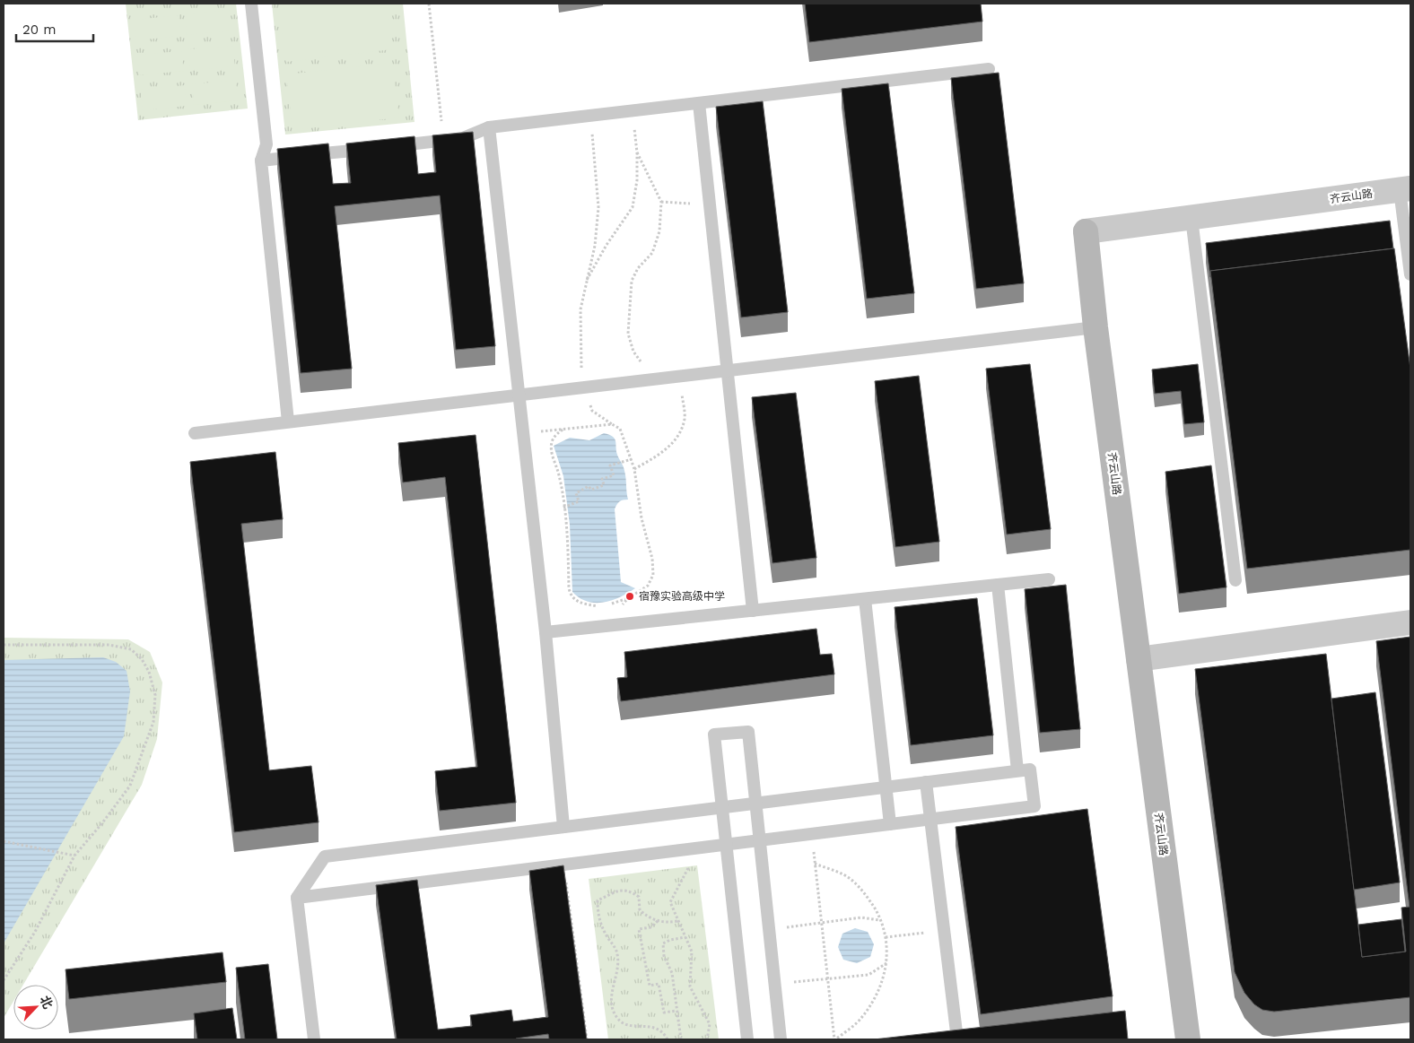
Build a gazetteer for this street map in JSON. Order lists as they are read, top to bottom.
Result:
{
  "streets": {
    "street": ["齐云山路"]
  },
  "places": ["宿豫实验高级中学"],
  "scale_bar": "20 m",
  "north": "top right"
}
